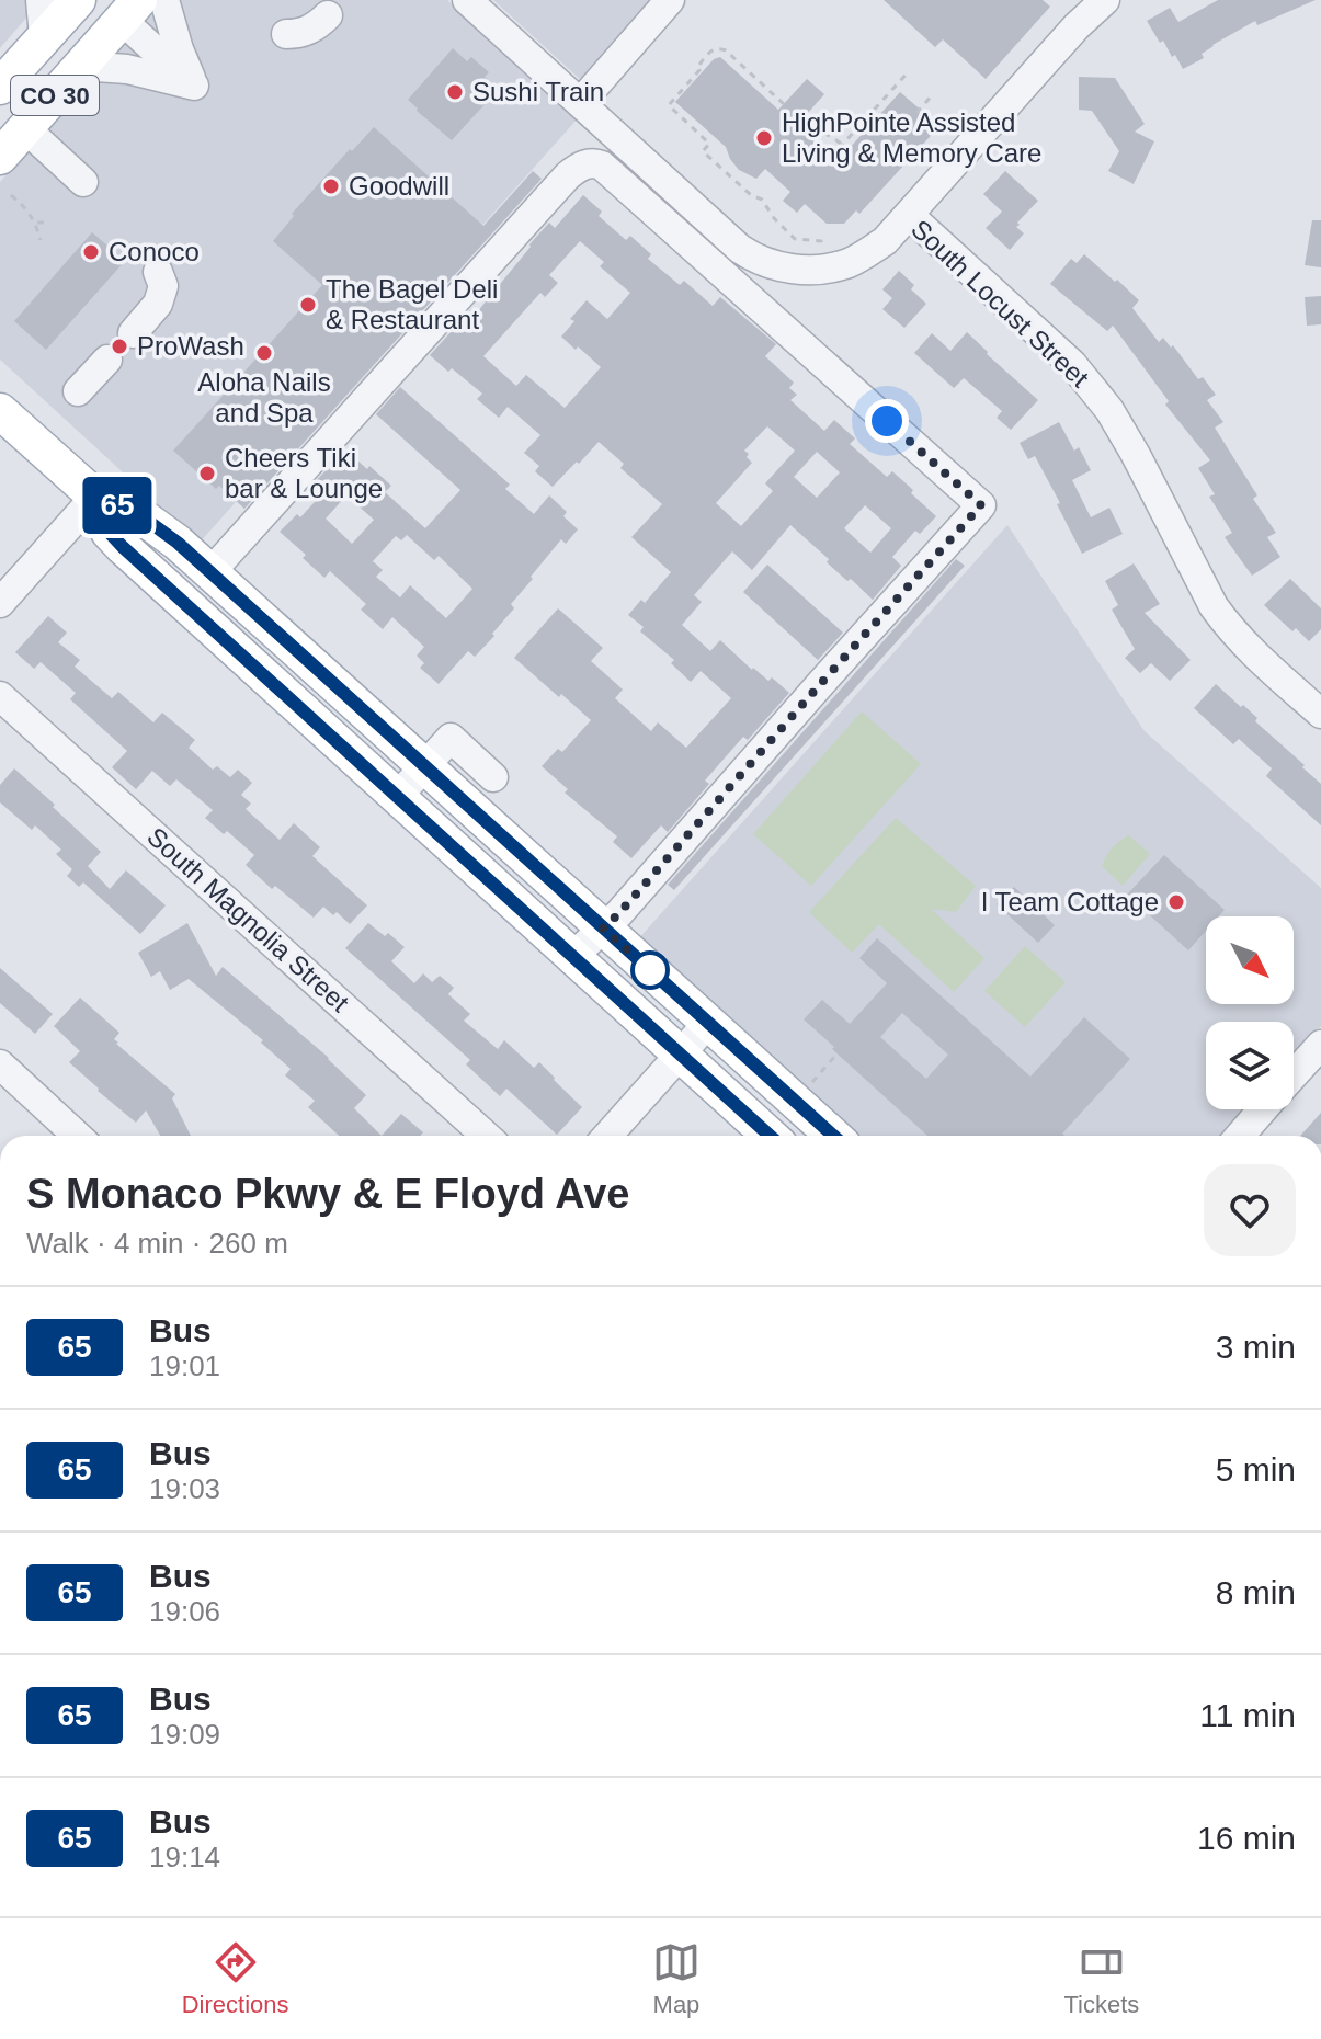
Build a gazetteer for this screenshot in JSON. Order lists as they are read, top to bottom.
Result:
{
  "streets": {
    "main road": ["CO 30"],
    "street": ["South Locust Street", "South Magnolia Street"]
  },
  "places": [
    "Sushi Train",
    "HighPointe Assisted Living & Memory Care",
    "Goodwill",
    "Conoco",
    "The Bagel Deli & Restaurant",
    "ProWash",
    "Aloha Nails and Spa",
    "Cheers Tiki bar & Lounge",
    "I Team Cottage"
  ],
  "lines": ["bus line 65"],
  "north": "bottom right",
  "page": {
    "on_map": "65",
    "heading": ["S Monaco Pkwy & E Floyd Ave", "Walk · 4 min · 260 m"],
    "list": [
      {
        "mark": "65",
        "name": "Bus",
        "note": "19:01",
        "value": "3 min"
      },
      {
        "mark": "65",
        "name": "Bus",
        "note": "19:03",
        "value": "5 min"
      },
      {
        "mark": "65",
        "name": "Bus",
        "note": "19:06",
        "value": "8 min"
      },
      {
        "mark": "65",
        "name": "Bus",
        "note": "19:09",
        "value": "11 min"
      },
      {
        "mark": "65",
        "name": "Bus",
        "note": "19:14",
        "value": "16 min"
      }
    ],
    "tabs": ["Directions", "Map", "Tickets"]
  }
}
